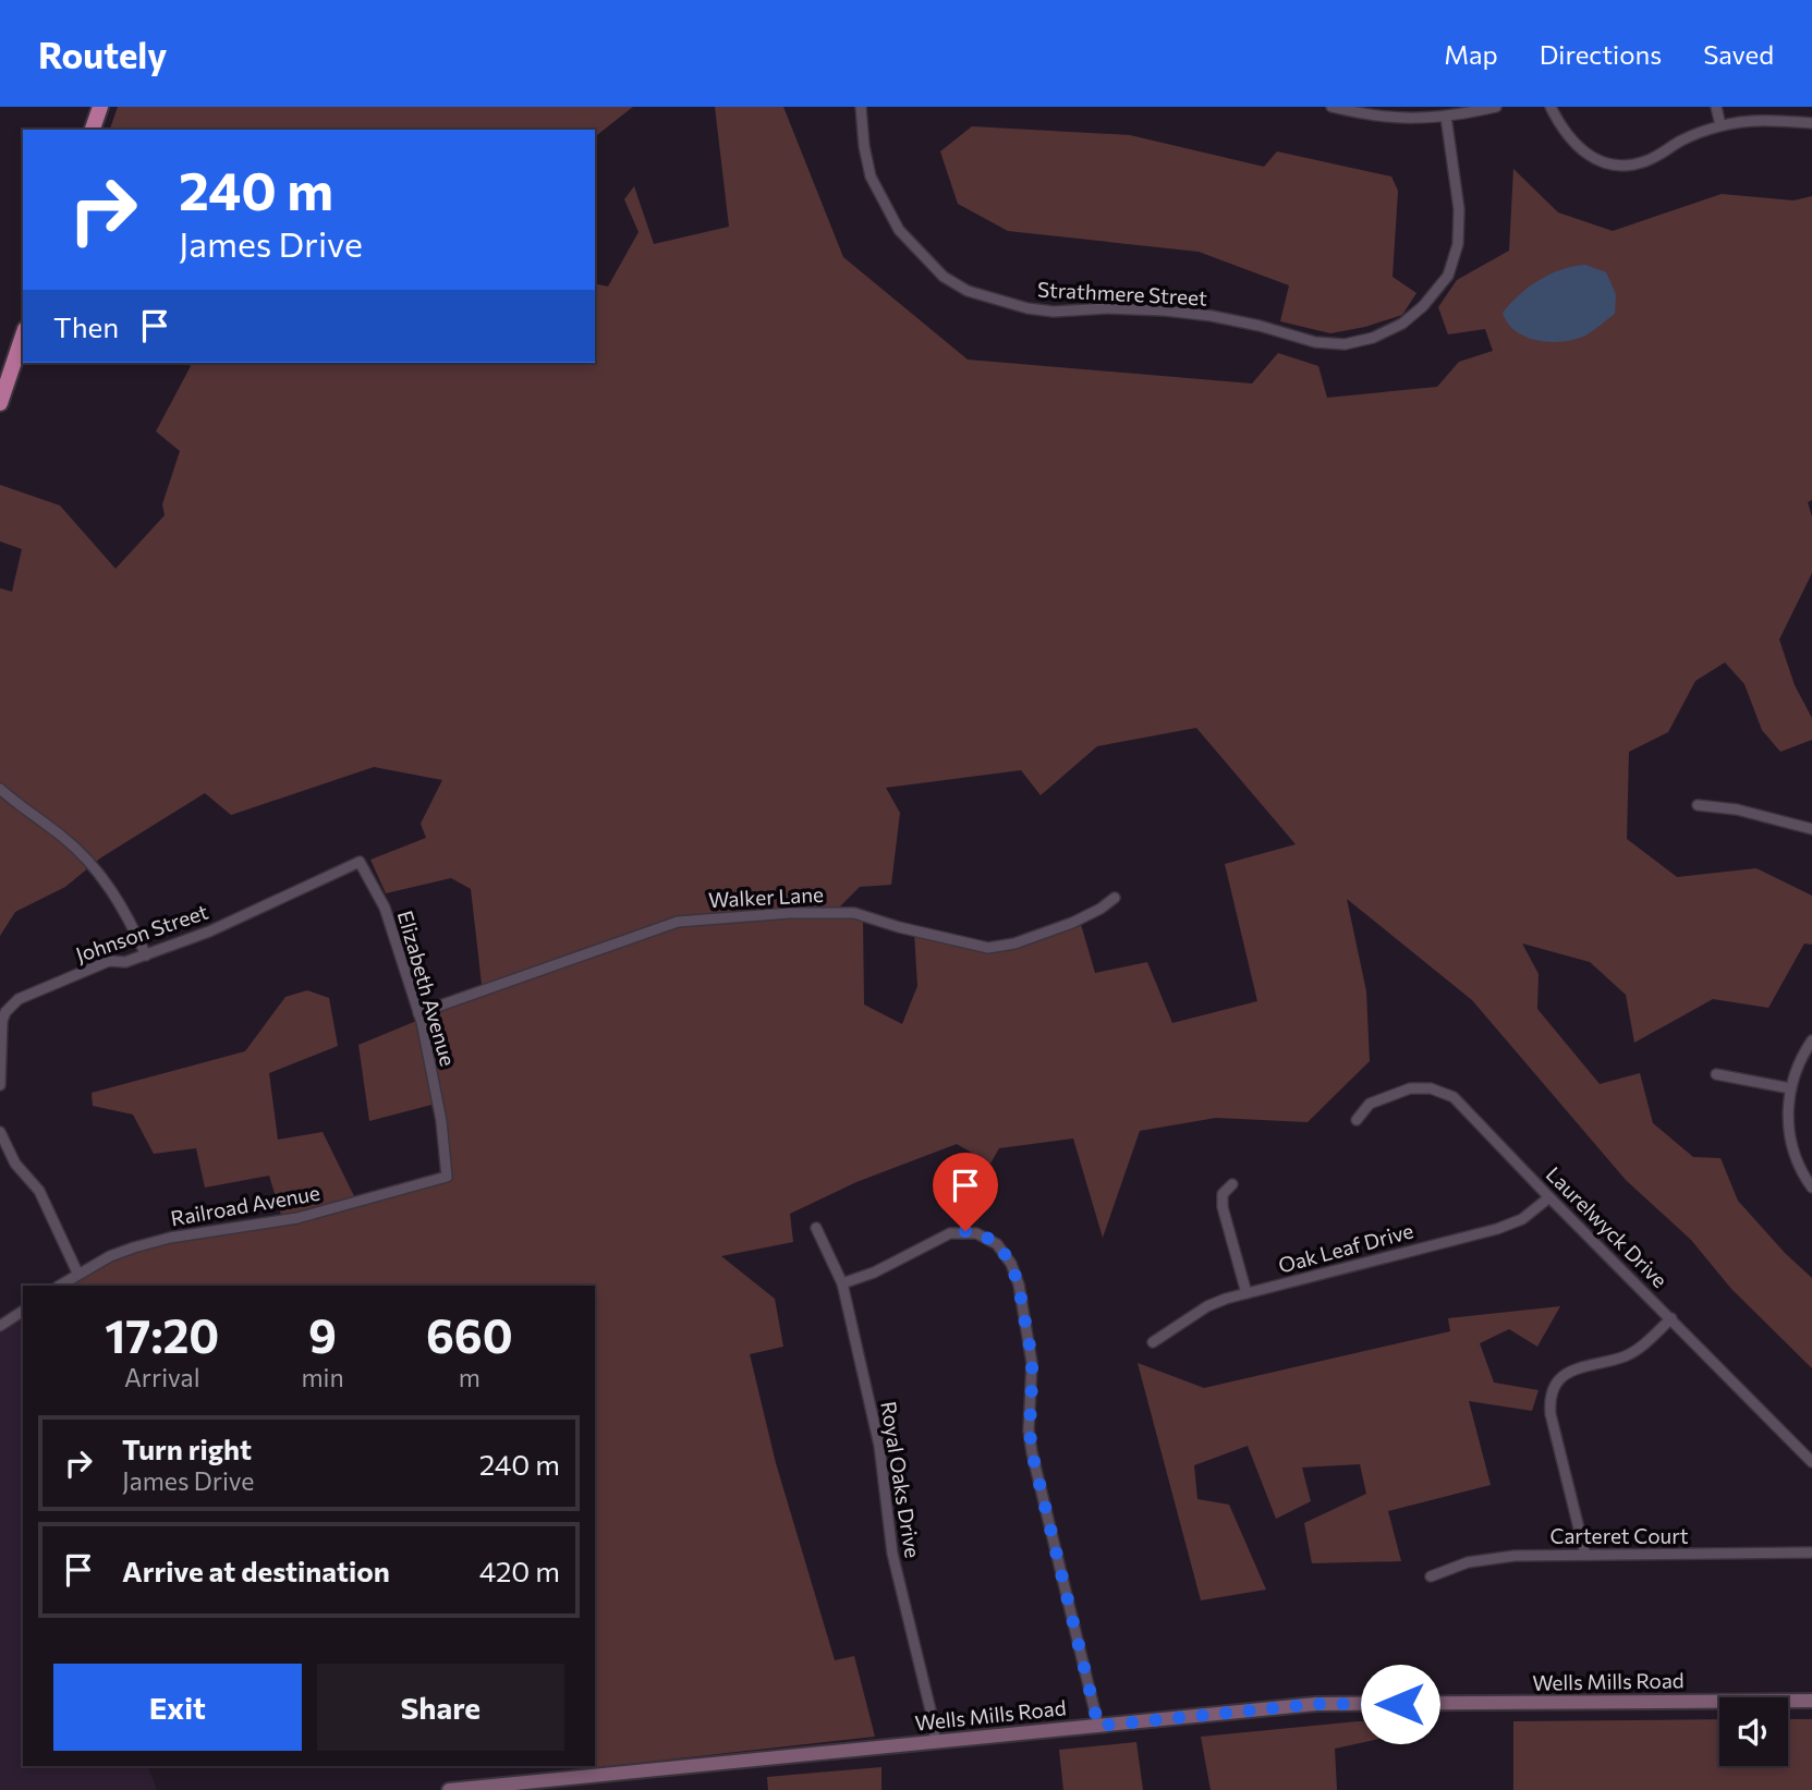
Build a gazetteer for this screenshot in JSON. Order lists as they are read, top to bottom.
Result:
{
  "streets": {
    "main road": ["Wells Mills Road"],
    "street": [
      "Strathmere Street",
      "Walker Lane",
      "Johnson Street",
      "Elizabeth Avenue",
      "Railroad Avenue",
      "Laurelwyck Drive",
      "Oak Leaf Drive",
      "Royal Oaks Drive",
      "Carteret Court"
    ]
  },
  "crossings": [
    ["Walker Lane", "Elizabeth Avenue"],
    ["Johnson Street", "Elizabeth Avenue"],
    ["Elizabeth Avenue", "Railroad Avenue"],
    ["Laurelwyck Drive", "Oak Leaf Drive"],
    ["Royal Oaks Drive", "Wells Mills Road"]
  ],
  "page": {
    "header": "Routely",
    "nav": ["Map", "Directions", "Saved"],
    "turn": ["240 m", "James Drive"],
    "then": "Then",
    "eta": [
      "17:20",
      "Arrival",
      "9",
      "min",
      "660",
      "m"
    ],
    "list": [
      {
        "name": "Turn right",
        "note": "James Drive",
        "value": "240 m"
      },
      {
        "name": "Arrive at destination",
        "value": "420 m"
      }
    ],
    "buttons": ["Exit", "Share"]
  }
}
